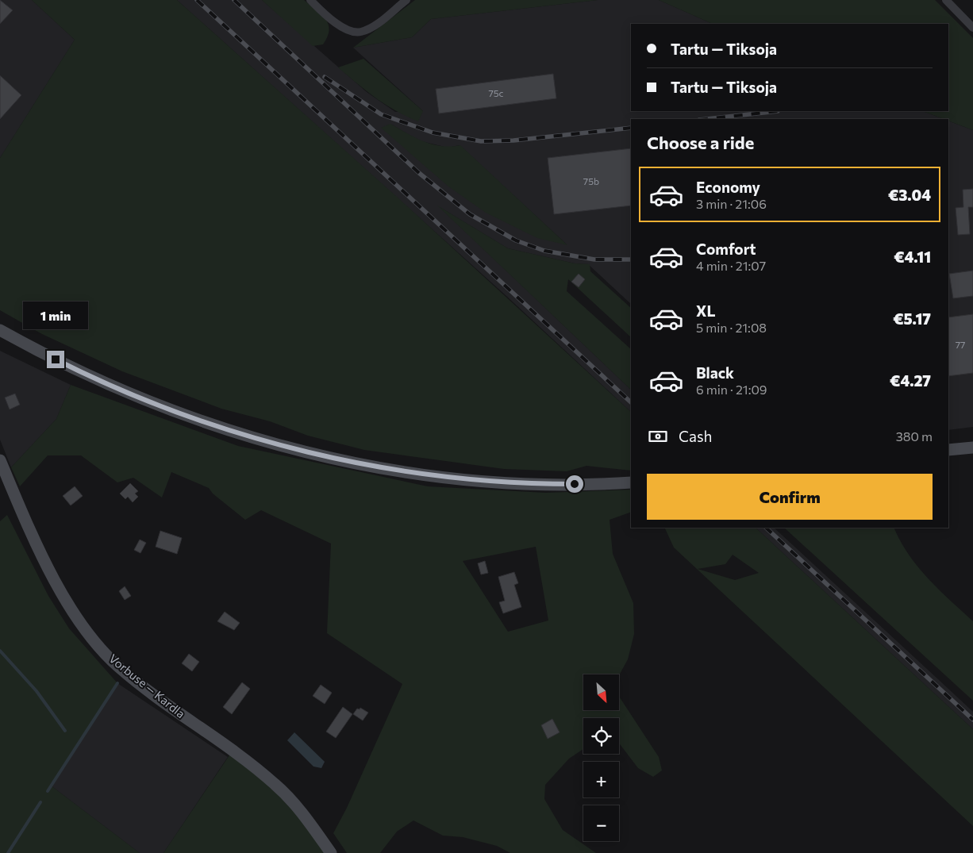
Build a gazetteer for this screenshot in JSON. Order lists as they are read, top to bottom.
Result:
{
  "streets": {
    "main road": ["Vorbuse — Kardla"]
  },
  "house_numbers": ["75c", "75b", "77"],
  "north": "bottom right",
  "page": {
    "banner": ["Tartu — Tiksoja", "Tartu — Tiksoja"],
    "heading": "Choose a ride",
    "list": [
      {
        "name": "Economy",
        "note": "3 min · 21:06",
        "value": "€3.04"
      },
      {
        "name": "Comfort",
        "note": "4 min · 21:07",
        "value": "€4.11"
      },
      {
        "name": "XL",
        "note": "5 min · 21:08",
        "value": "€5.17"
      },
      {
        "name": "Black",
        "note": "6 min · 21:09",
        "value": "€4.27"
      }
    ],
    "bubble": "1 min",
    "pay": ["Cash", "380 m"],
    "buttons": "Confirm",
    "map_buttons": ["+", "−"]
  }
}
